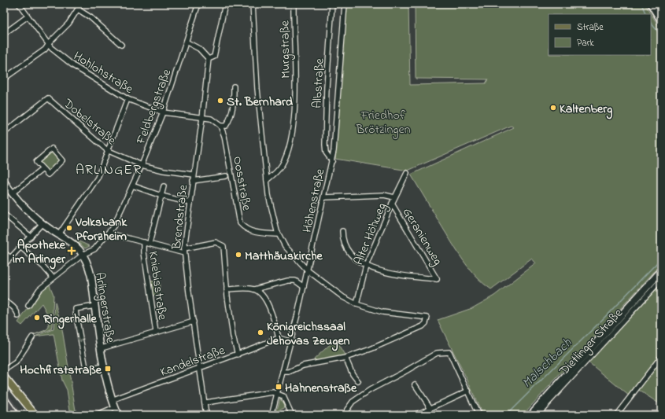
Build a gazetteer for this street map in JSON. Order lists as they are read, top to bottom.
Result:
{
  "streets": {
    "main road": ["Arlingerstraße", "Dietlinger Straße"],
    "street": [
      "Murgstraße",
      "Hohlohstraße",
      "Albstraße",
      "Feldbergstraße",
      "Dobelstraße",
      "Oosstraße",
      "Höhenstraße",
      "Brendstraße",
      "Alter Höhweg",
      "Geranienweg",
      "Kniebisstraße",
      "Kandelstraße"
    ]
  },
  "crossings": [
    ["Hohlohstraße", "Feldbergstraße"],
    ["Hohlohstraße", "Brendstraße"],
    ["Albstraße", "Höhenstraße"],
    ["Feldbergstraße", "Dobelstraße"],
    ["Feldbergstraße", "Arlingerstraße"],
    ["Dobelstraße", "Brendstraße"],
    ["Brendstraße", "Kandelstraße"],
    ["Alter Höhweg", "Geranienweg"],
    ["Arlingerstraße", "Kandelstraße"]
  ],
  "districts": ["ARLINGER"],
  "water": ["Malschbach"],
  "parks": ["Friedhof Brötzingen"],
  "places": {
    "other": [
      "St. Bernhard",
      "Kaltenberg",
      "Volksbank Pforzheim",
      "Matthäuskirche",
      "Ringerhalle",
      "Königreichssaal Jehovas Zeugen"
    ],
    "health": ["Apotheke im Arlinger"],
    "transit": ["Hochfirststraße", "Hahnenstraße"]
  },
  "legend": ["Straße", "Park"]
}
